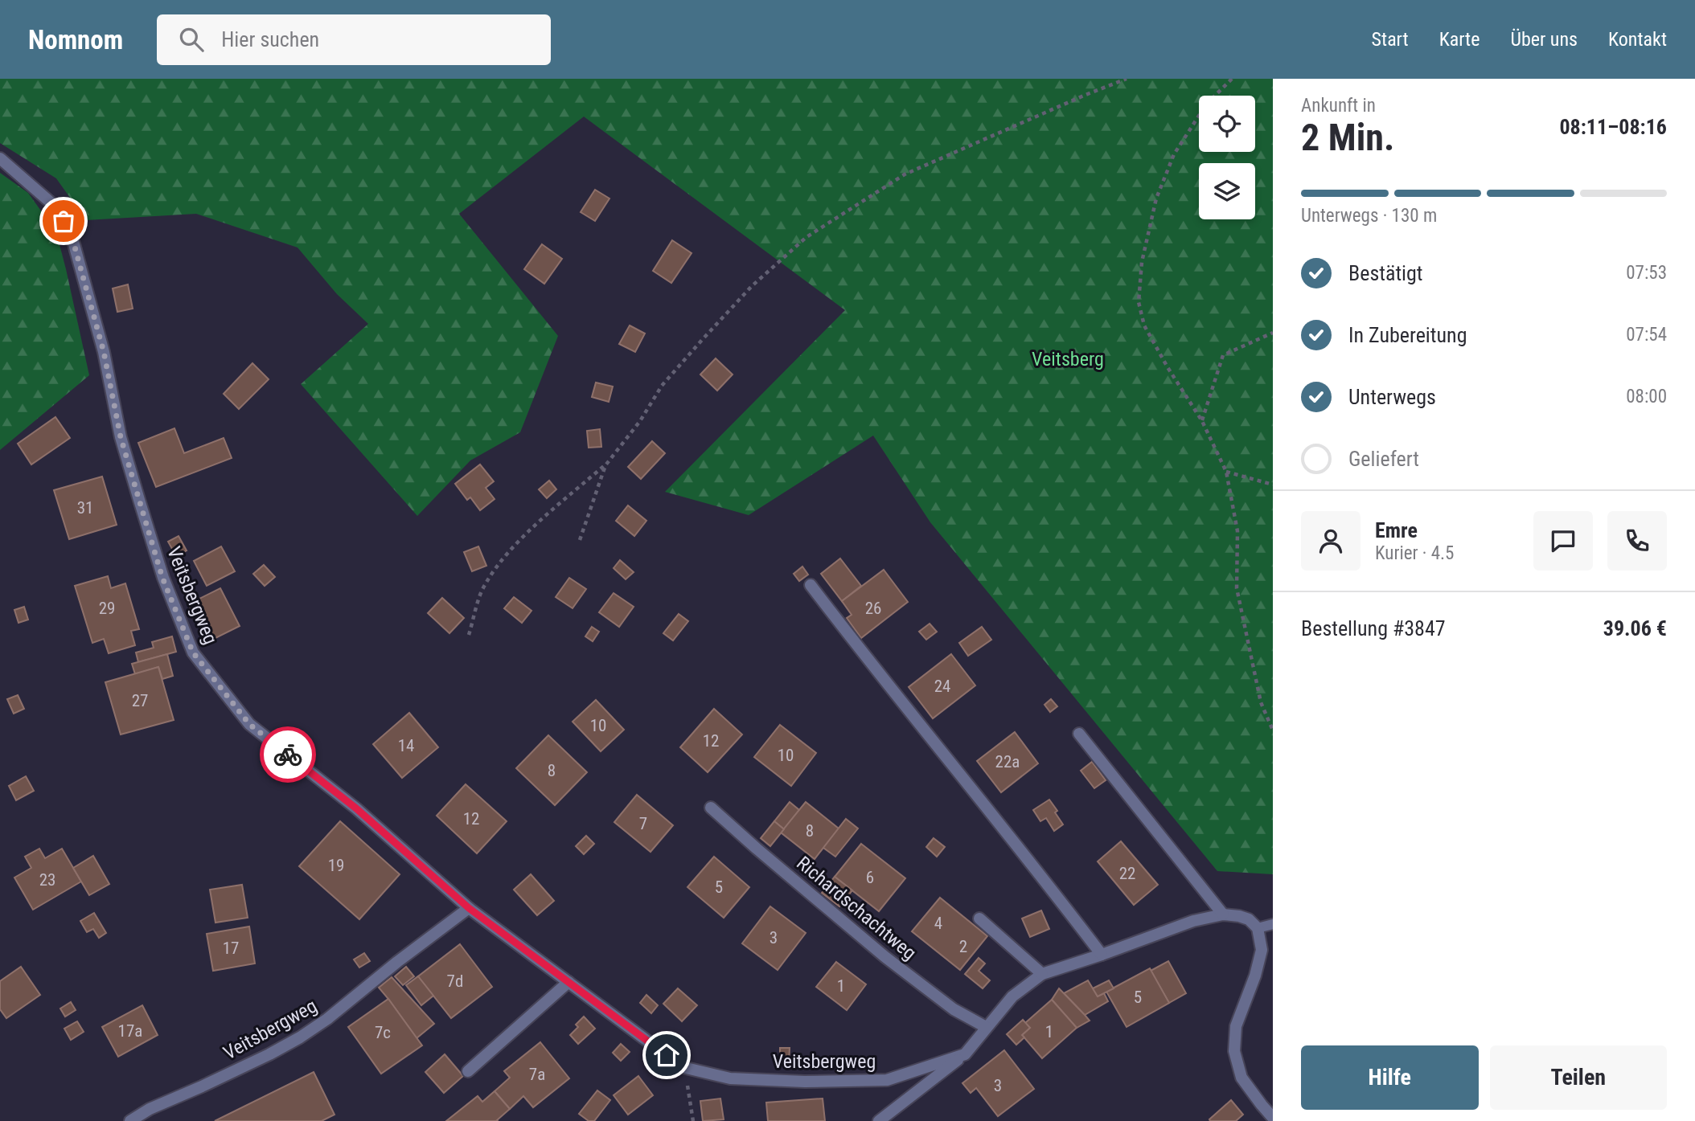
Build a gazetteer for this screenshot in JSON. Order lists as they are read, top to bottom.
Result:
{
  "streets": {
    "street": ["Veitsbergweg", "Richardschachtweg"]
  },
  "parks": ["Veitsberg"],
  "house_numbers": [
    "31",
    "29",
    "26",
    "24",
    "27",
    "10",
    "12",
    "14",
    "10",
    "22a",
    "8",
    "12",
    "7",
    "8",
    "19",
    "22",
    "6",
    "23",
    "5",
    "4",
    "3",
    "2",
    "17",
    "7d",
    "1",
    "5",
    "17a",
    "1",
    "7c",
    "7a",
    "3"
  ],
  "page": {
    "header": "Nomnom",
    "search": "Hier suchen",
    "nav": [
      "Start",
      "Karte",
      "Über uns",
      "Kontakt"
    ],
    "heading": ["2 Min.", "Ankunft in", "08:11–08:16"],
    "panel": [
      "Emre",
      "Kurier · 4.5",
      "Bestellung #3847",
      "39.06 €"
    ],
    "bar": "Unterwegs · 130 m",
    "list": [
      ["Bestätigt", "07:53"],
      ["In Zubereitung", "07:54"],
      ["Unterwegs", "08:00"],
      "Geliefert"
    ],
    "buttons": ["Hilfe", "Teilen"]
  }
}
